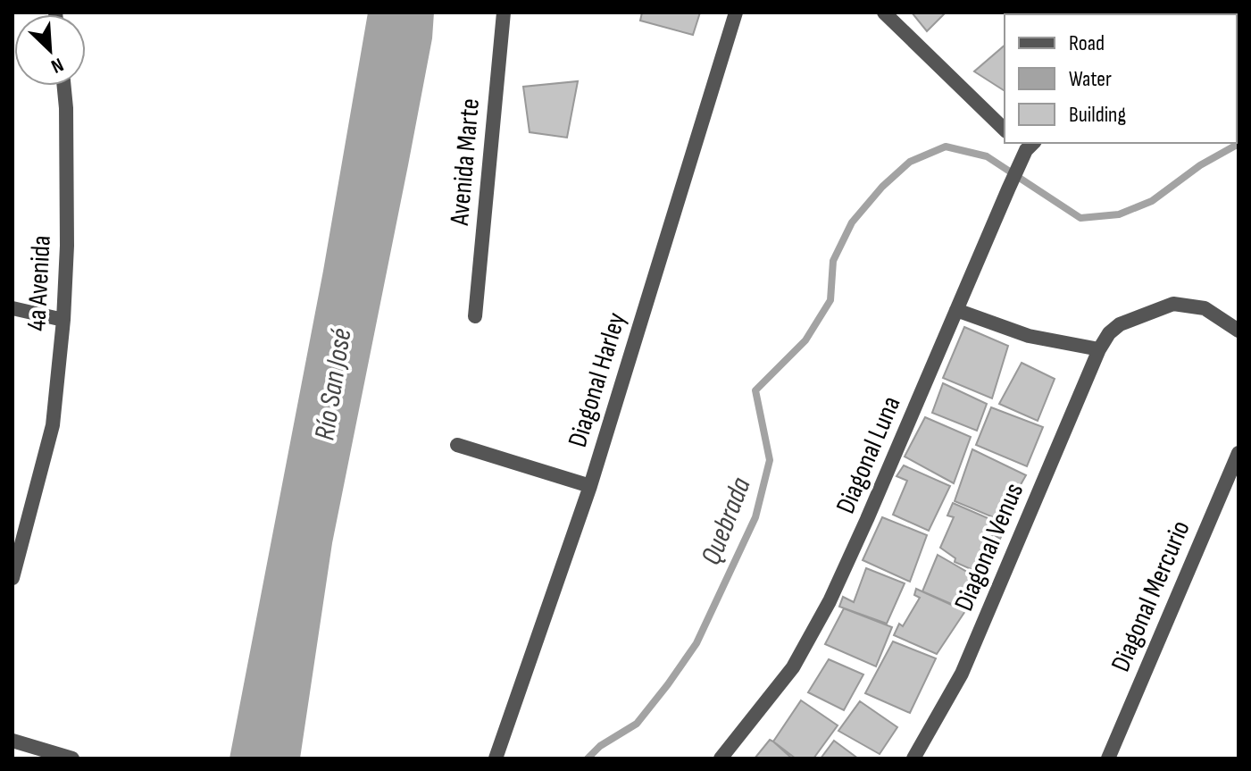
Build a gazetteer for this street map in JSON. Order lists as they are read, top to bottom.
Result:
{
  "streets": {
    "street": [
      "Avenida Marte",
      "4a Avenida",
      "Diagonal Harley",
      "Diagonal Luna",
      "Diagonal Venus",
      "Diagonal Mercurio"
    ]
  },
  "water": ["Río San José", "Quebrada"],
  "legend": ["Road", "Water", "Building"],
  "north": "bottom right"
}
